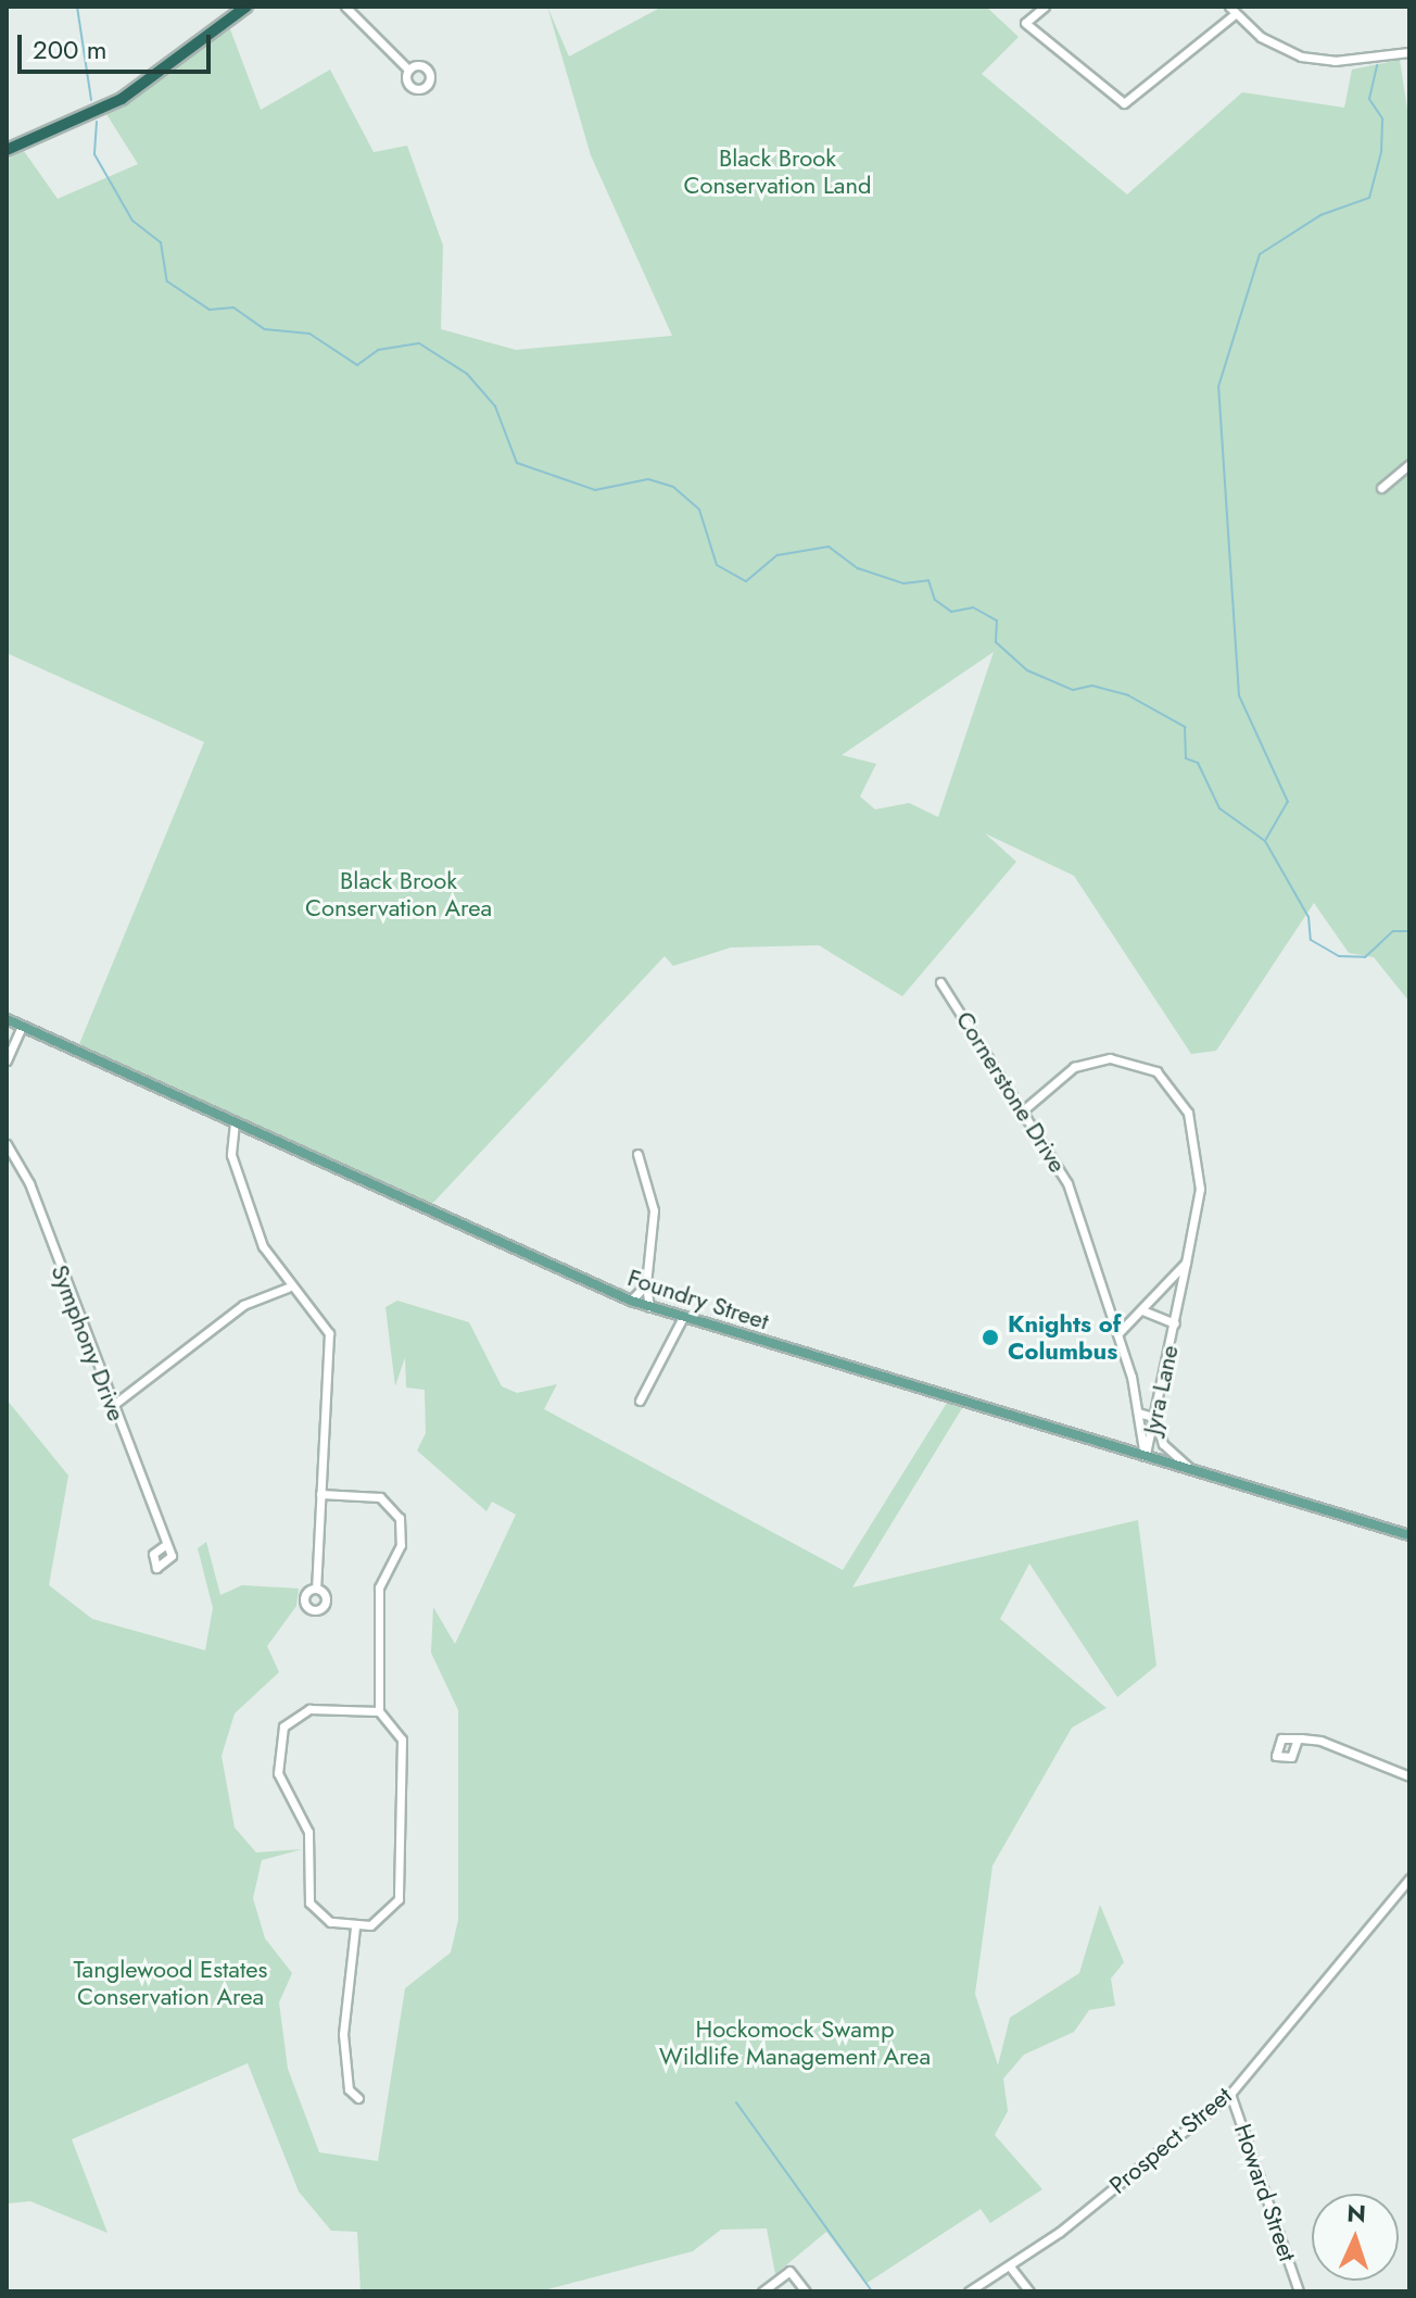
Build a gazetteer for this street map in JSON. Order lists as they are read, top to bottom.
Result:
{
  "streets": {
    "main road": ["Foundry Street"],
    "street": [
      "Cornerstone Drive",
      "Symphony Drive",
      "Jyra Lane",
      "Prospect Street",
      "Howard Street"
    ]
  },
  "crossings": [
    ["Cornerstone Drive", "Foundry Street"],
    ["Cornerstone Drive", "Jyra Lane"],
    ["Foundry Street", "Jyra Lane"],
    ["Prospect Street", "Howard Street"]
  ],
  "parks": [
    "Black Brook Conservation Land",
    "Black Brook Conservation Area",
    "Tanglewood Estates Conservation Area",
    "Hockomock Swamp Wildlife Management Area"
  ],
  "places": ["Knights of Columbus"],
  "scale_bar": "200 m",
  "north": "top"
}
